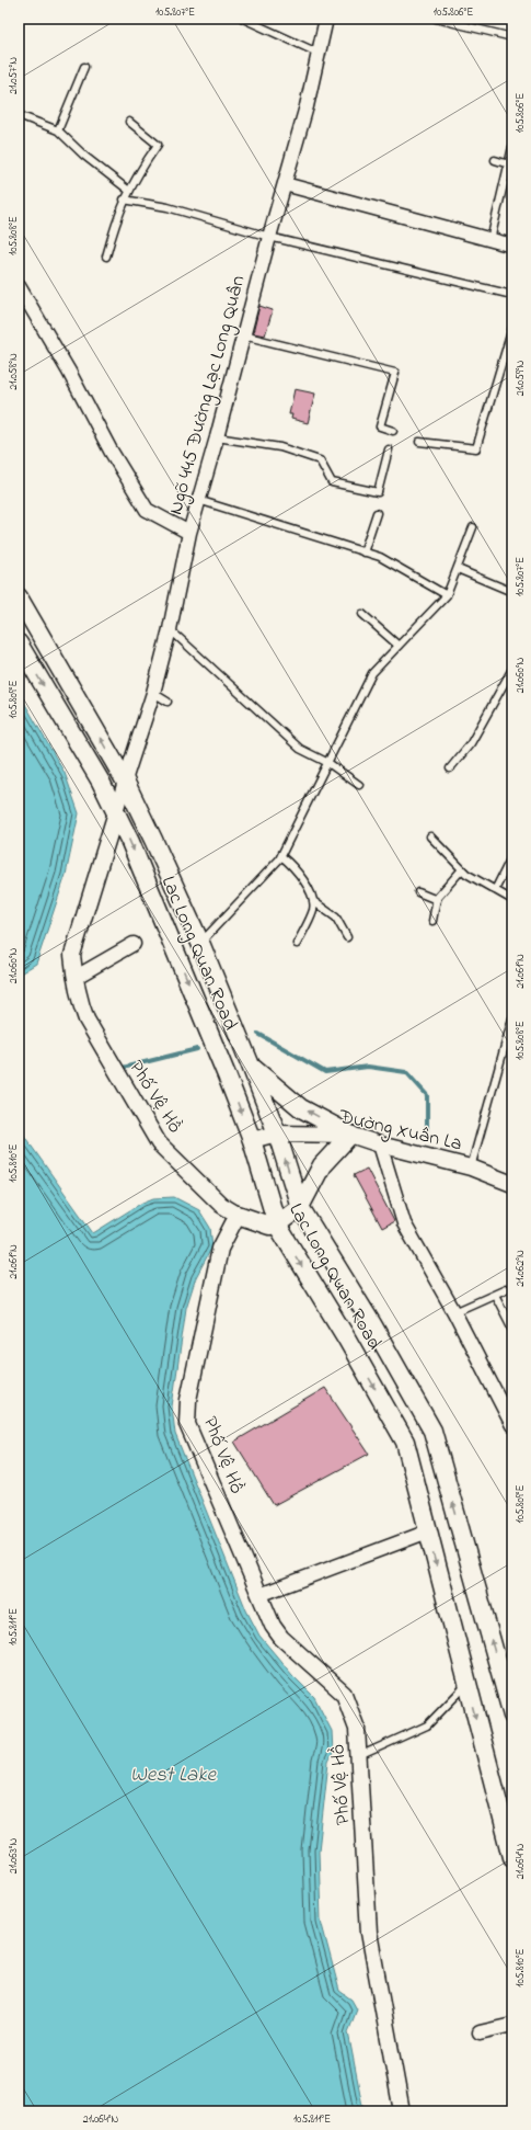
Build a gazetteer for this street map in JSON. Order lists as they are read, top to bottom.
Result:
{
  "streets": {
    "main road": ["Lac Long Quan Road"],
    "street": ["Ngõ 445 Đường Lạc Long Quân", "Phố Vệ Hồ", "Đường Xuân La"]
  },
  "crossings": [
    ["Ngõ 445 Đường Lạc Long Quân", "Lac Long Quan Road"],
    ["Ngõ 445 Đường Lạc Long Quân", "Phố Vệ Hồ"],
    ["Lac Long Quan Road", "Phố Vệ Hồ"],
    ["Lac Long Quan Road", "Đường Xuân La"]
  ],
  "water": ["West Lake"],
  "coordinates": [
    "105.807°E",
    "105.806°E",
    "21.057°N",
    "105.808°E",
    "21.058°N",
    "21.059°N",
    "21.060°N",
    "105.809°E",
    "21.061°N",
    "105.810°E",
    "21.062°N",
    "105.811°E",
    "21.063°N",
    "21.064°N"
  ]
}
